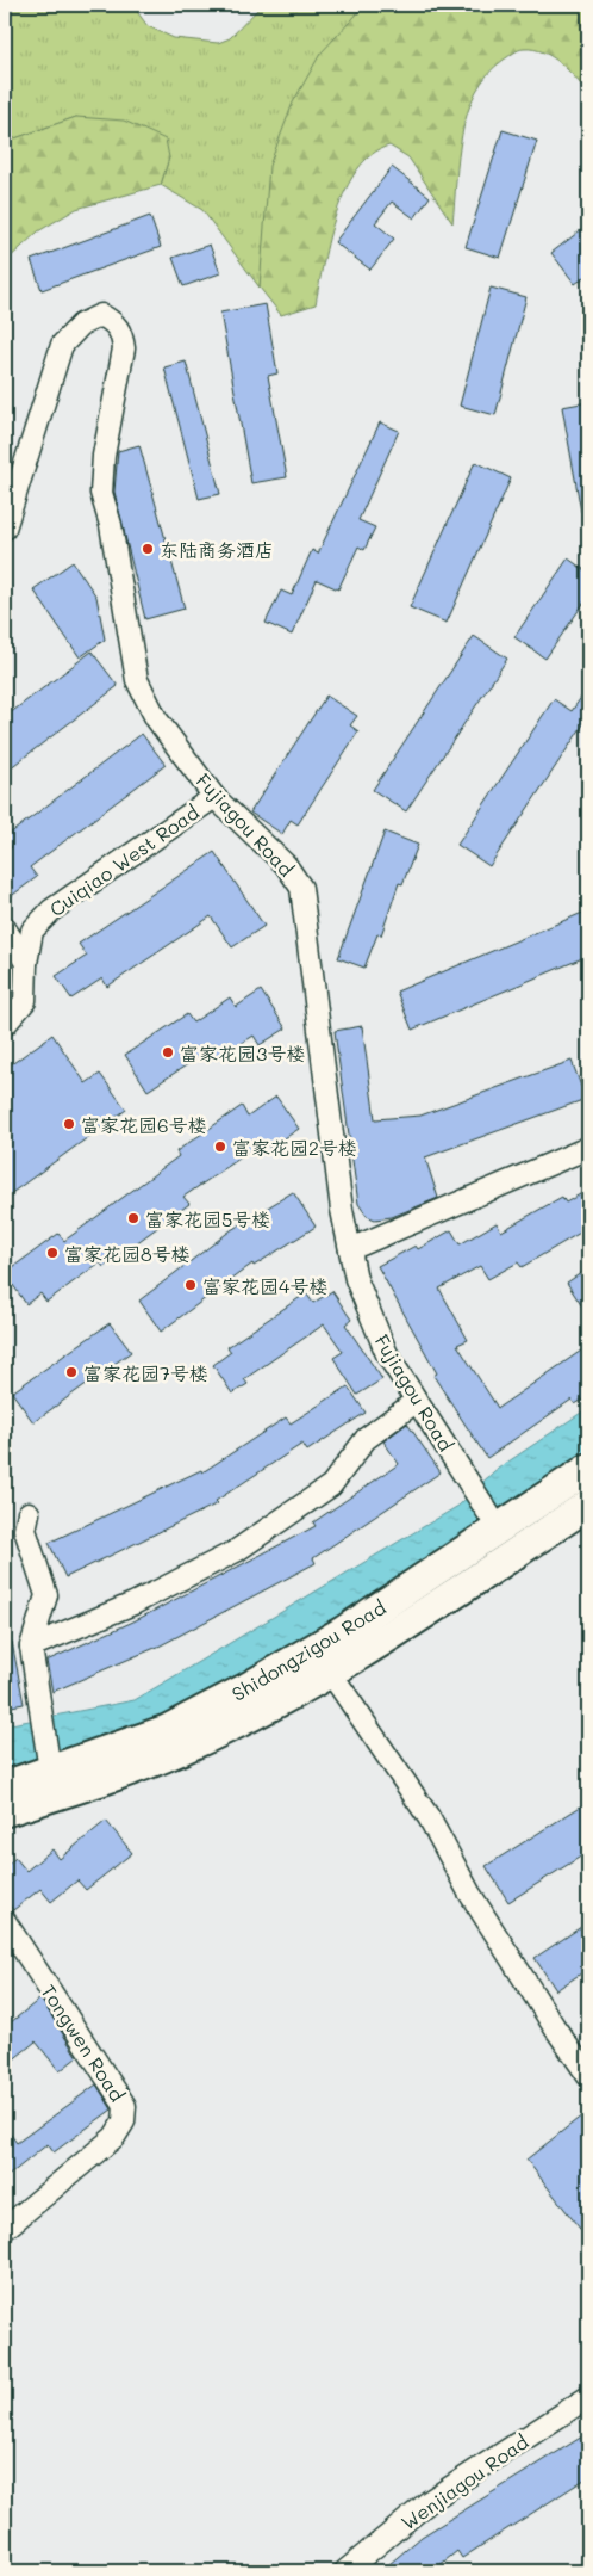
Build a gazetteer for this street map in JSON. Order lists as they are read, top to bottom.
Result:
{
  "streets": {
    "main road": ["Shidongzigou Road"],
    "street": [
      "Fujiagou Road",
      "Cuiqiao West Road",
      "Tongwen Road",
      "Wenjiagou Road"
    ]
  },
  "crossings": [
    ["Fujiagou Road", "Cuiqiao West Road"],
    ["Fujiagou Road", "Shidongzigou Road"]
  ],
  "places": [
    "东陆商务酒店",
    "富家花园3号楼",
    "富家花园6号楼",
    "富家花园2号楼",
    "富家花园5号楼",
    "富家花园8号楼",
    "富家花园4号楼",
    "富家花园7号楼"
  ]
}
